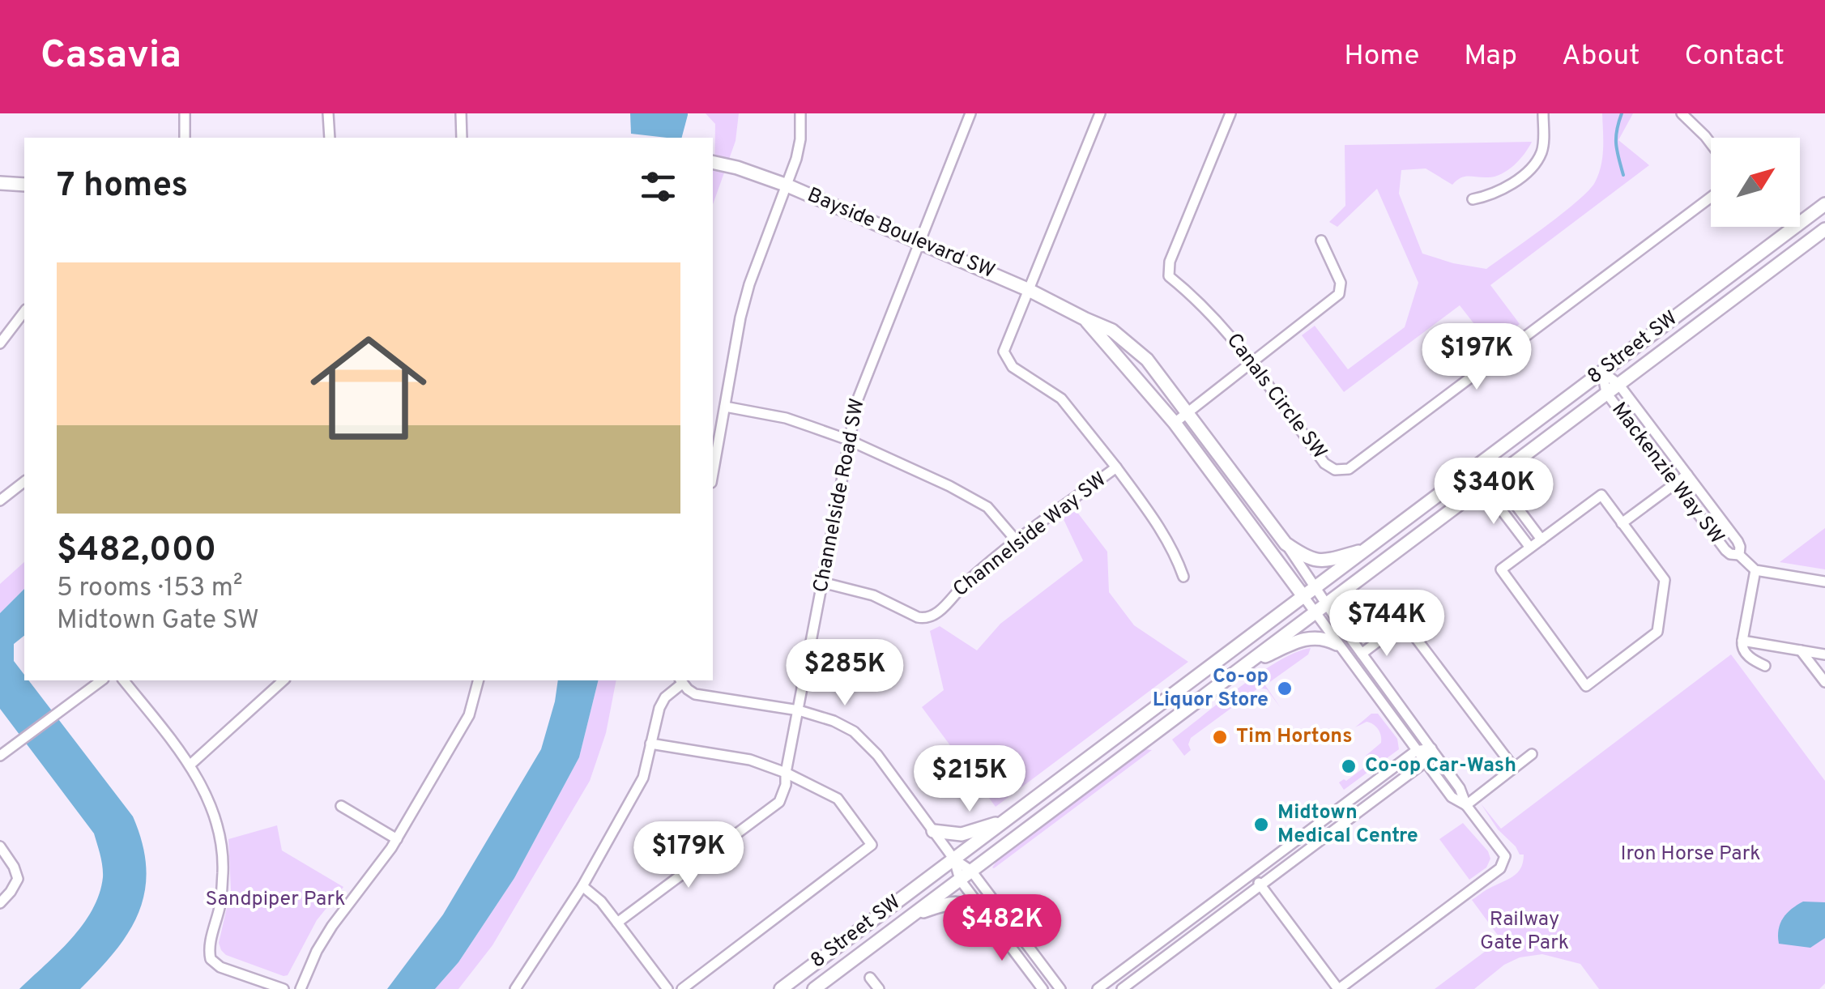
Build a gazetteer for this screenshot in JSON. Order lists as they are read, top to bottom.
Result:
{
  "streets": {
    "main road": ["Bayside Boulevard SW", "8 Street SW"],
    "street": [
      "Canals Circle SW",
      "Mackenzie Way SW",
      "Channelside Road SW",
      "Channelside Way SW"
    ]
  },
  "crossings": [
    ["Bayside Boulevard SW", "8 Street SW"],
    ["Bayside Boulevard SW", "Channelside Road SW"],
    ["Bayside Boulevard SW", "Channelside Way SW"],
    ["8 Street SW", "Mackenzie Way SW"],
    ["Channelside Road SW", "Channelside Way SW"]
  ],
  "parks": ["Iron Horse Park", "Sandpiper Park", "Railway Gate Park"],
  "places": [
    "Co-op Liquor Store",
    "Tim Hortons",
    "Co-op Car-Wash",
    "Midtown Medical Centre"
  ],
  "north": "top right",
  "page": {
    "header": "Casavia",
    "nav": [
      "Home",
      "Map",
      "About",
      "Contact"
    ],
    "heading": "7 homes",
    "list": [
      {
        "name": "$482,000",
        "note": "5 rooms · 153 m² · Midtown Gate SW"
      }
    ],
    "price": [
      "$197K",
      "$340K",
      "$744K",
      "$285K",
      "$215K",
      "$179K",
      "$482K"
    ]
  }
}
